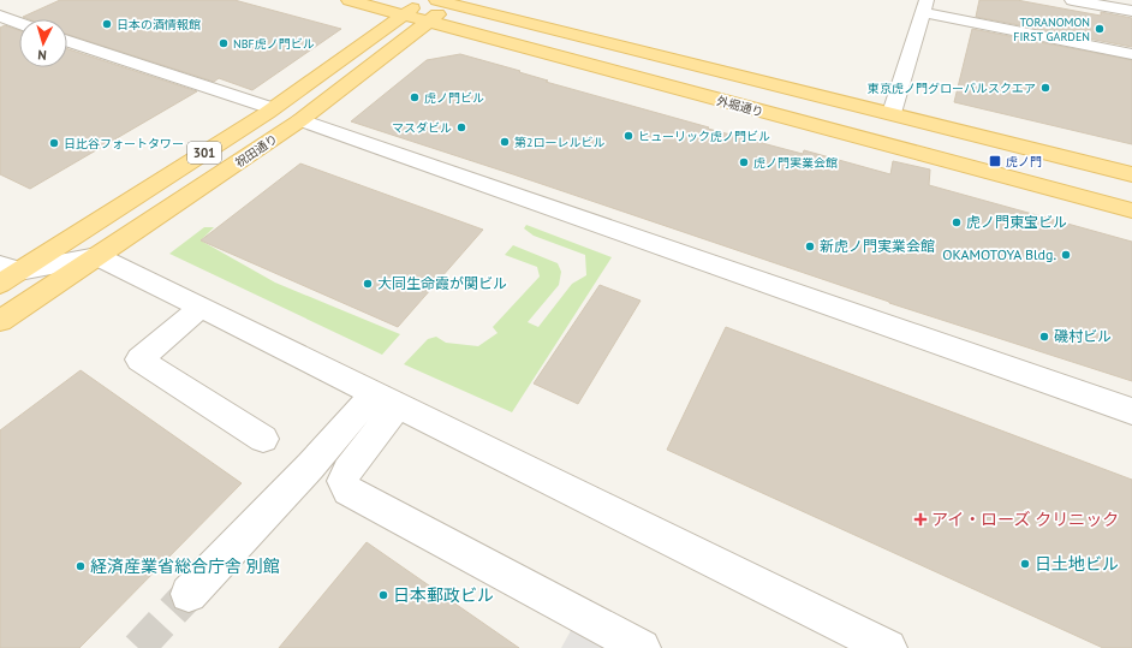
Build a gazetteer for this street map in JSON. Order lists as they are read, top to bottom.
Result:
{
  "streets": {
    "main road": ["外堀通り", "祝田通り", "301"]
  },
  "crossings": [
    ["外堀通り", "祝田通り"]
  ],
  "places": {
    "other": [
      "日本の酒情報館",
      "TORANOMON FIRST GARDEN",
      "NBF虎ノ門ビル",
      "東京虎ノ門グローバルスクエア",
      "虎ノ門ビル",
      "マスダビル",
      "ヒューリック虎ノ門ビル",
      "第2ローレルビル",
      "日比谷フォートタワー",
      "虎ノ門実業会館",
      "虎ノ門東宝ビル",
      "新虎ノ門実業会館",
      "OKAMOTOYA Bldg.",
      "大同生命霞が関ビル",
      "磯村ビル",
      "日土地ビル",
      "経済産業省総合庁舎 別館",
      "日本郵政ビル"
    ],
    "transit": ["虎ノ門"],
    "health": ["アイ・ローズ クリニック"]
  },
  "north": "bottom"
}
